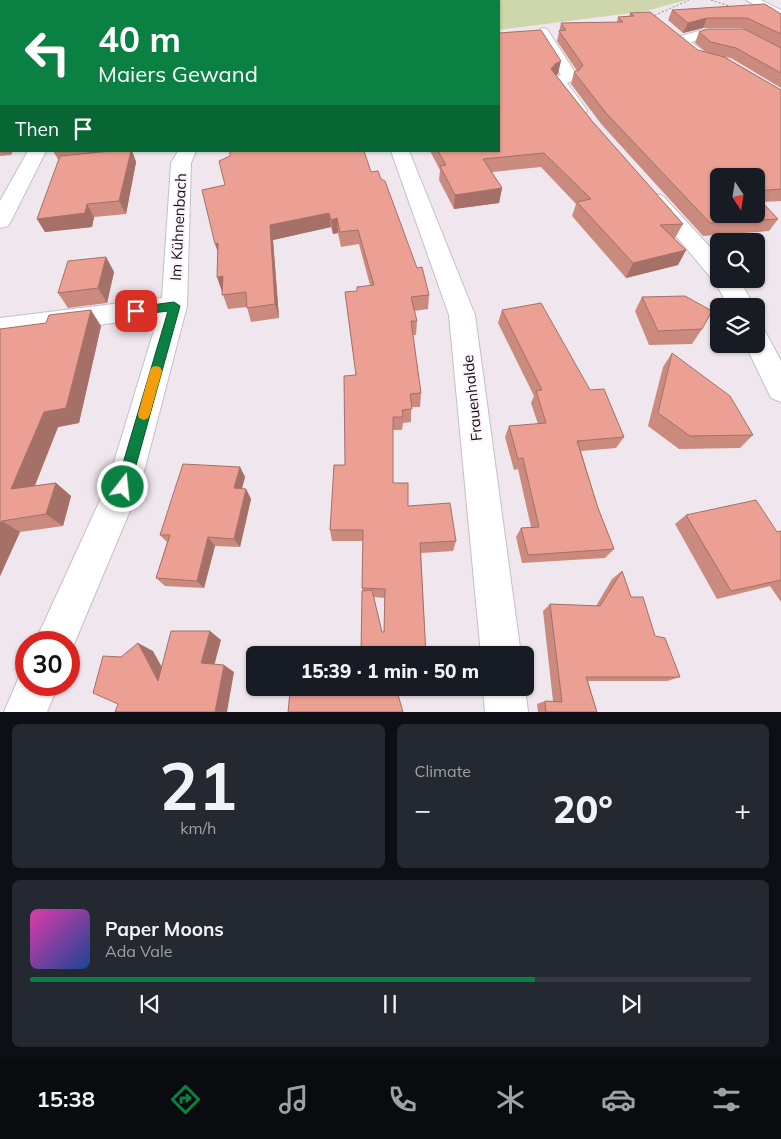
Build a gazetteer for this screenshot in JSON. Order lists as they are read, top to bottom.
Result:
{
  "streets": {
    "street": ["Im Kühnenbach", "Frauenhalde"]
  },
  "north": "bottom",
  "page": {
    "turn": ["40 m", "Maiers Gewand"],
    "then": "Then",
    "limit": "30",
    "trip": "15:39 · 1 min · 50 m",
    "tile": [
      ["21", "km/h"],
      "Climate"
    ],
    "heat": ["−", "20°", "+"],
    "song": ["Paper Moons", "Ada Vale"],
    "tabs": "15:38"
  }
}
